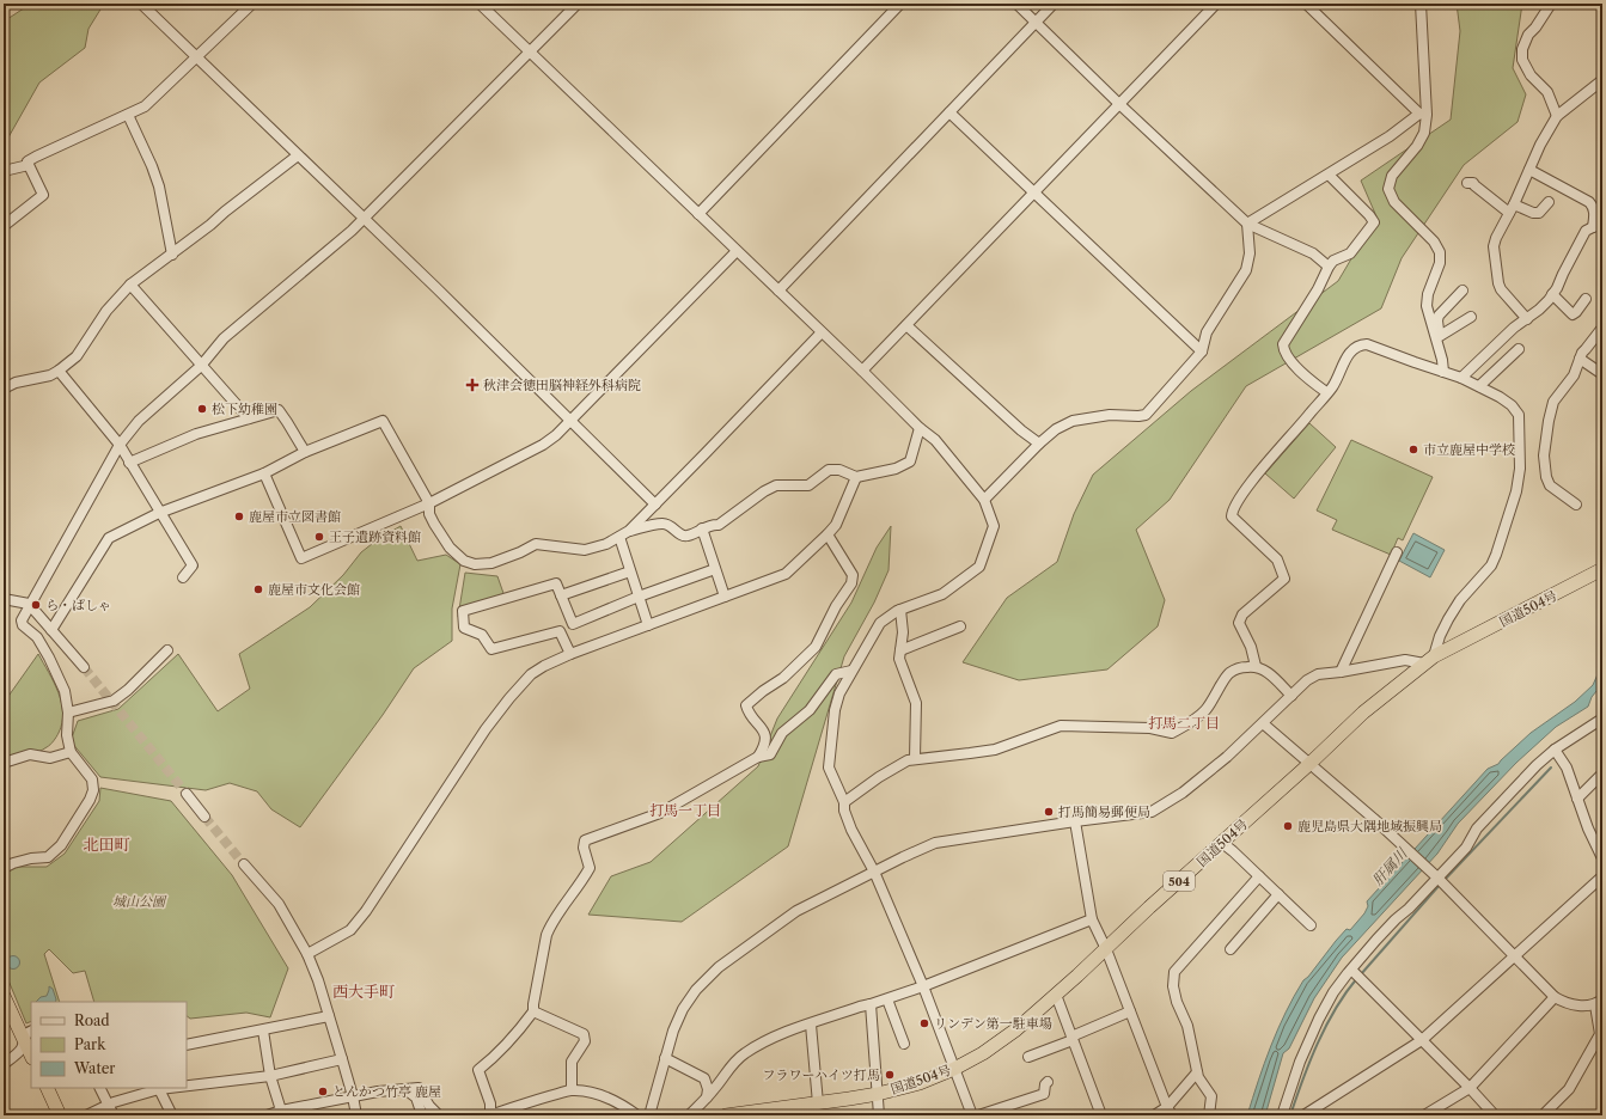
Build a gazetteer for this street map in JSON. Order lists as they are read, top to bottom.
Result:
{
  "streets": {
    "highway": ["国道504号", "504"]
  },
  "districts": [
    "打馬二丁目",
    "打馬一丁目",
    "北田町",
    "西大手町"
  ],
  "water": ["肝属川"],
  "parks": ["城山公園"],
  "places": {
    "health": ["秋津会徳田脳神経外科病院"],
    "other": [
      "松下幼稚園",
      "市立鹿屋中学校",
      "鹿屋市立図書館",
      "王子遺跡資料館",
      "鹿屋市文化会館",
      "ら・ぱしゃ",
      "打馬簡易郵便局",
      "鹿児島県大隅地域振興局",
      "リンデン第一駐車場",
      "フラワーハイツ打馬",
      "とんかつ竹亭 鹿屋"
    ]
  },
  "legend": ["Road", "Park", "Water"]
}
